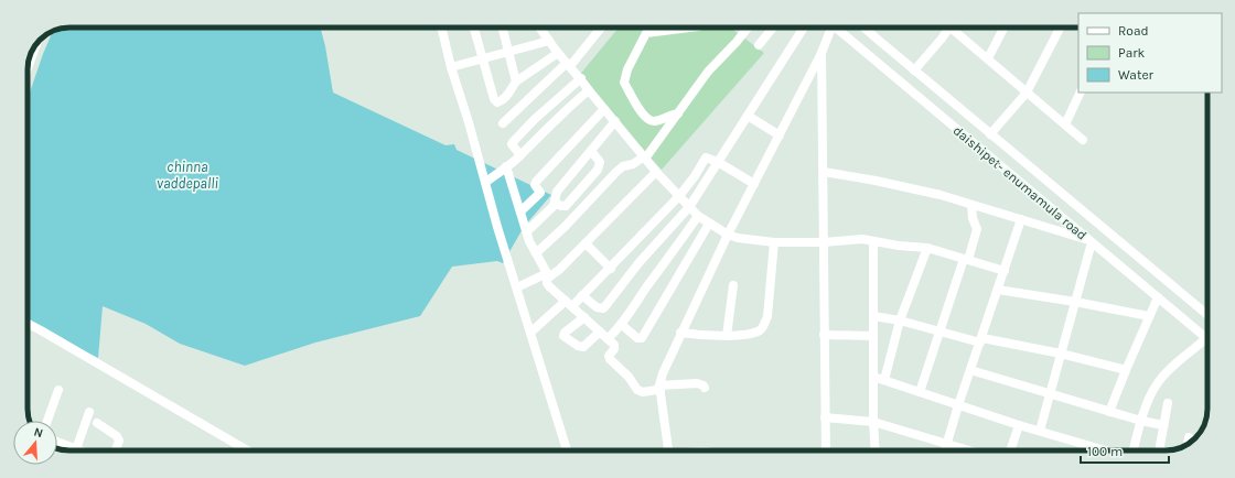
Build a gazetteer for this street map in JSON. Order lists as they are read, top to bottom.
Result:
{
  "streets": {
    "street": ["daishipet- enumamula road"]
  },
  "water": ["chinna vaddepalli"],
  "legend": ["Road", "Park", "Water"],
  "scale_bar": "100 m",
  "north": "top"
}
